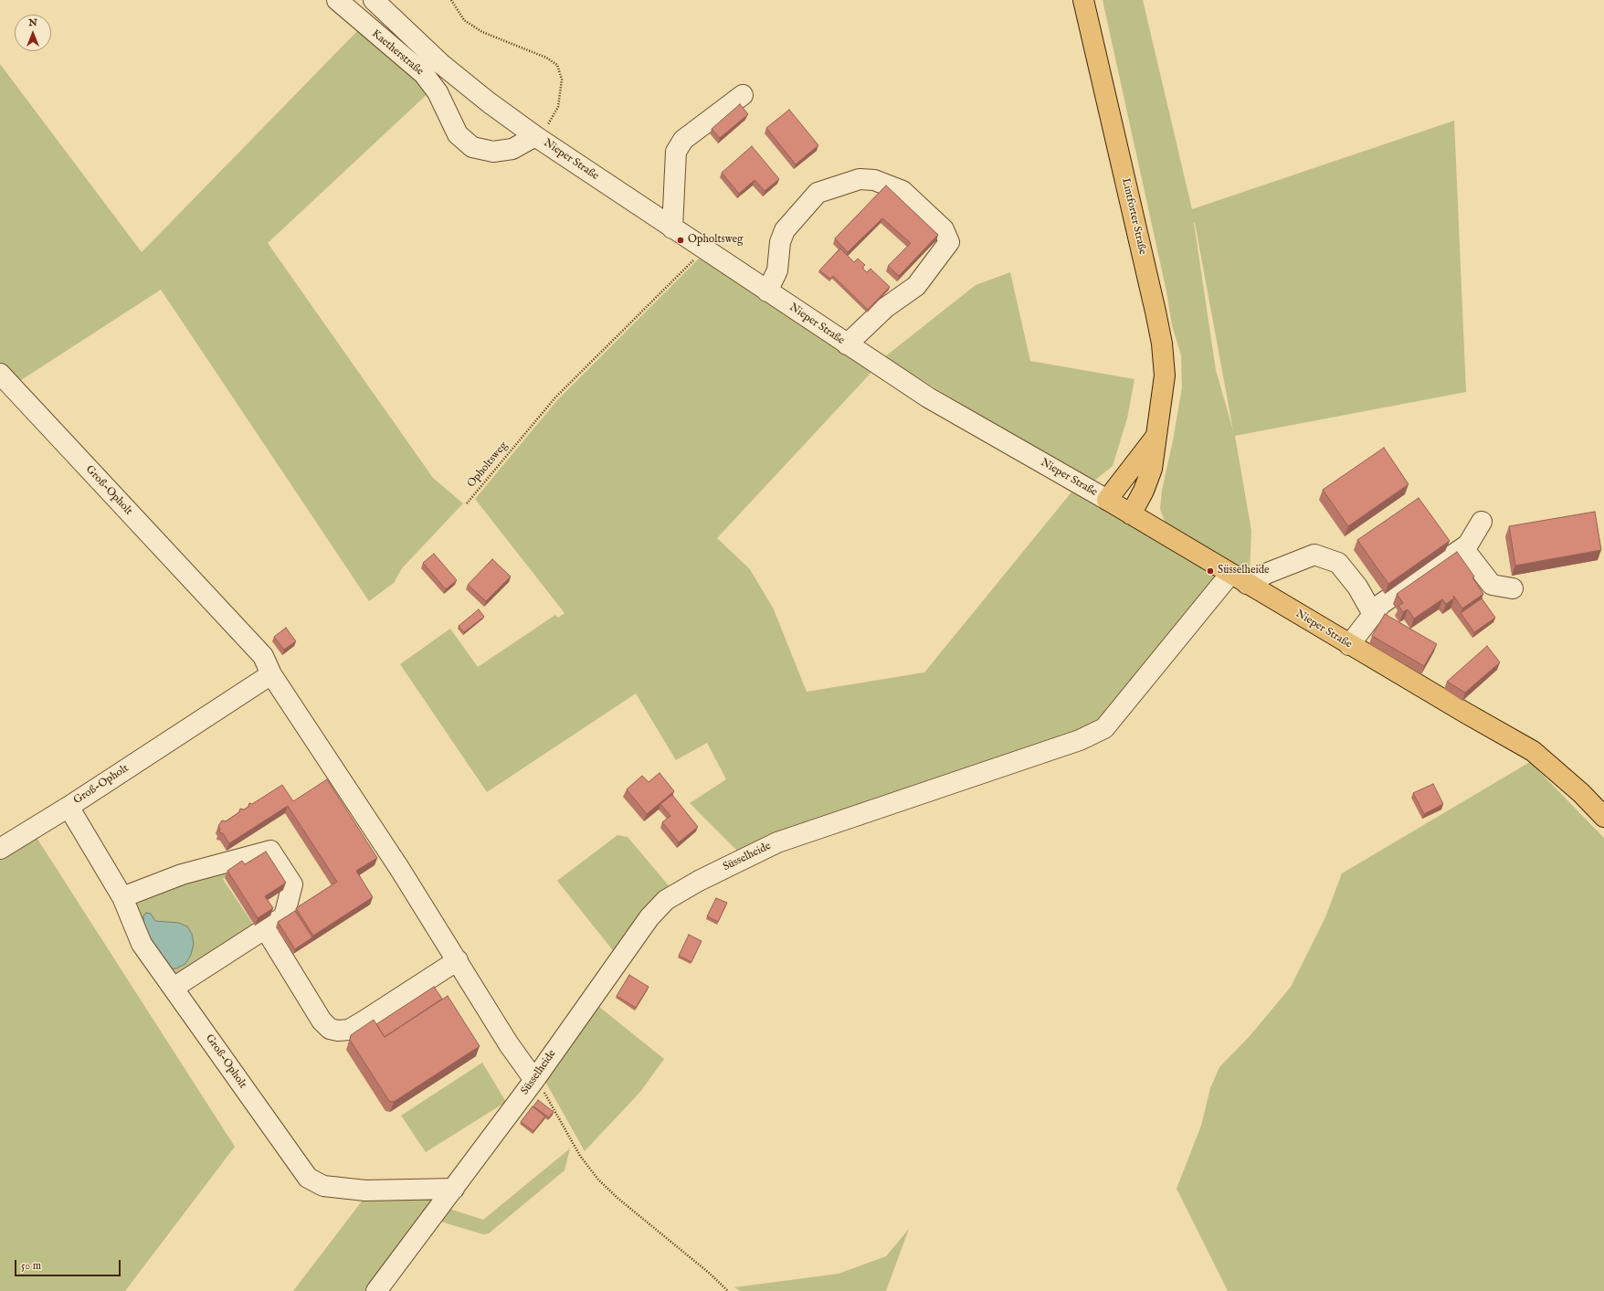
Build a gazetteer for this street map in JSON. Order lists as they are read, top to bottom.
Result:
{
  "streets": {
    "main road": ["Nieper Straße", "Lintforter Straße"],
    "street": ["Kaetherstraße", "Groß-Opholt", "Süsselheide"],
    "path": ["Opholtsweg"]
  },
  "crossings": [
    ["Kaetherstraße", "Nieper Straße"],
    ["Nieper Straße", "Lintforter Straße"],
    ["Nieper Straße", "Opholtsweg"],
    ["Nieper Straße", "Süsselheide"],
    ["Groß-Opholt", "Süsselheide"]
  ],
  "places": ["Opholtsweg", "Süsselheide"],
  "scale_bar": "50 m",
  "north": "top"
}
